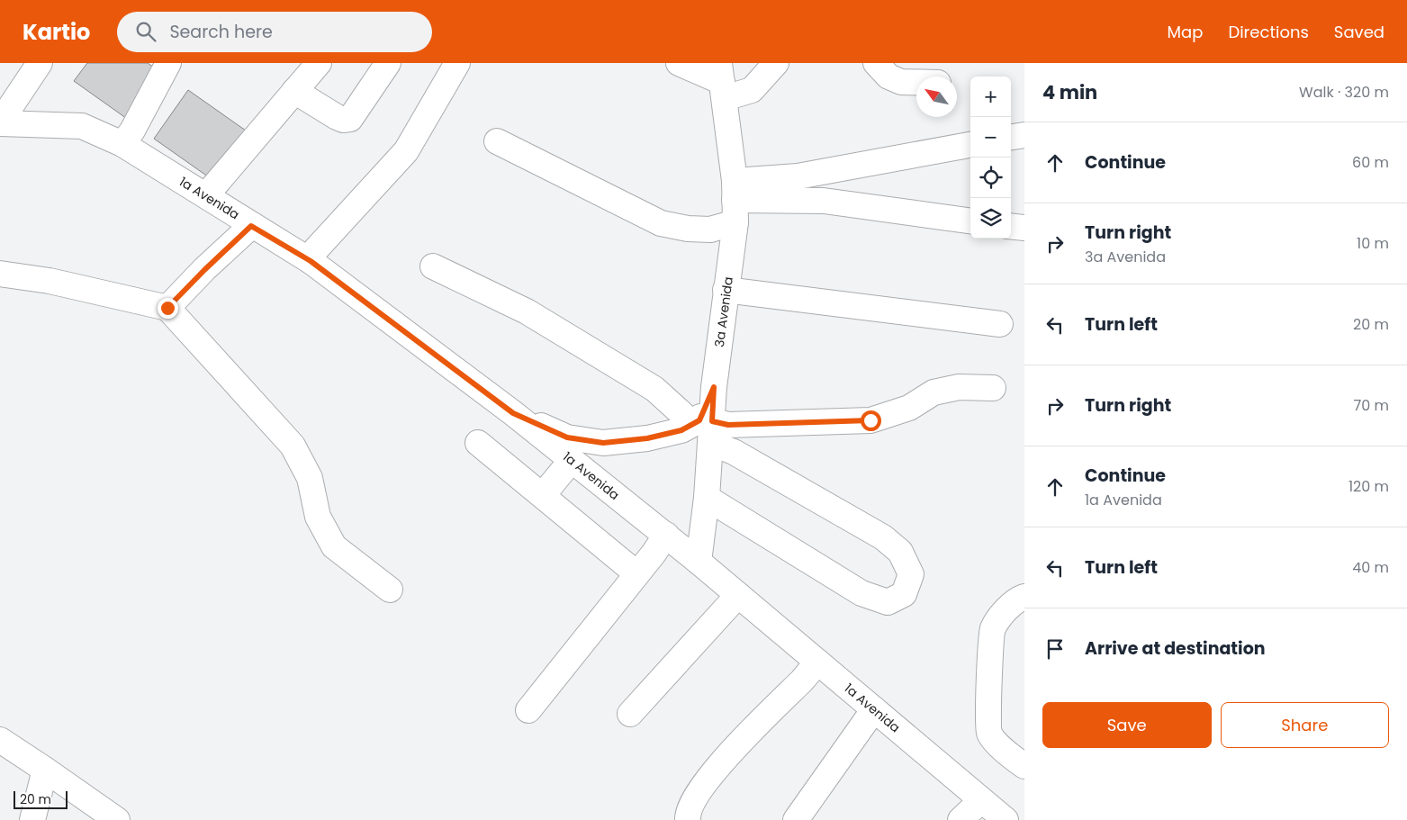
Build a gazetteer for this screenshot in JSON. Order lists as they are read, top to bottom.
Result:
{
  "streets": {
    "street": ["1a Avenida", "3a Avenida"]
  },
  "crossings": [
    ["1a Avenida", "3a Avenida"]
  ],
  "scale_bar": "20 m",
  "north": "top left",
  "page": {
    "header": "Kartio",
    "search": "Search here",
    "nav": ["Map", "Directions", "Saved"],
    "heading": ["4 min", "Walk · 320 m"],
    "map_buttons": ["+", "−"],
    "list": [
      ["Continue", "60 m"],
      ["Turn right", "3a Avenida", "10 m"],
      ["Turn left", "20 m"],
      ["Turn right", "70 m"],
      ["Continue", "1a Avenida", "120 m"],
      ["Turn left", "40 m"],
      "Arrive at destination"
    ],
    "buttons": ["Save", "Share"],
    "scale": "20 m"
  }
}
